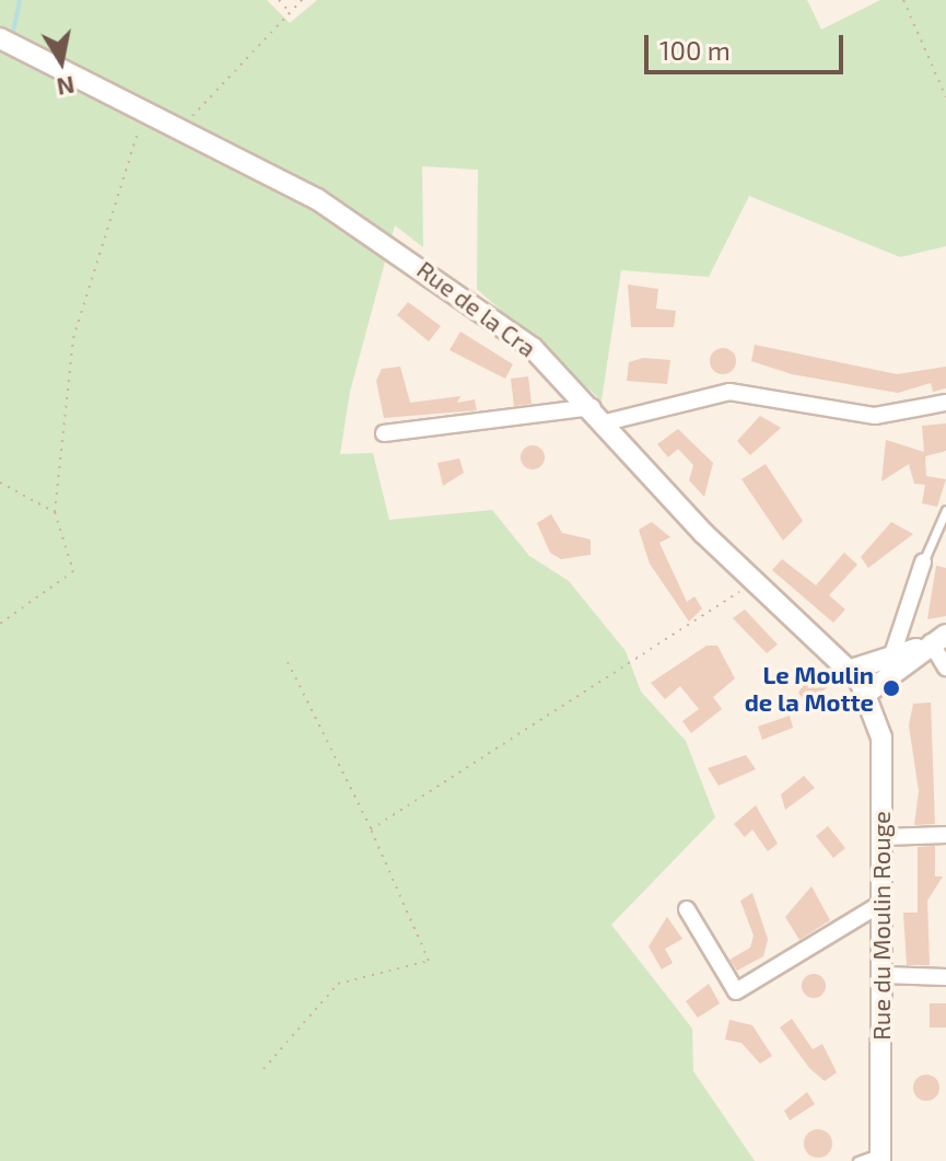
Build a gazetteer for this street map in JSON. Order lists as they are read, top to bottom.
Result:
{
  "streets": {
    "street": ["Rue de la Cra", "Rue du Moulin Rouge"]
  },
  "crossings": [
    ["Rue de la Cra", "Rue du Moulin Rouge"]
  ],
  "places": ["Le Moulin de la Motte"],
  "scale_bar": "100 m",
  "north": "bottom"
}
